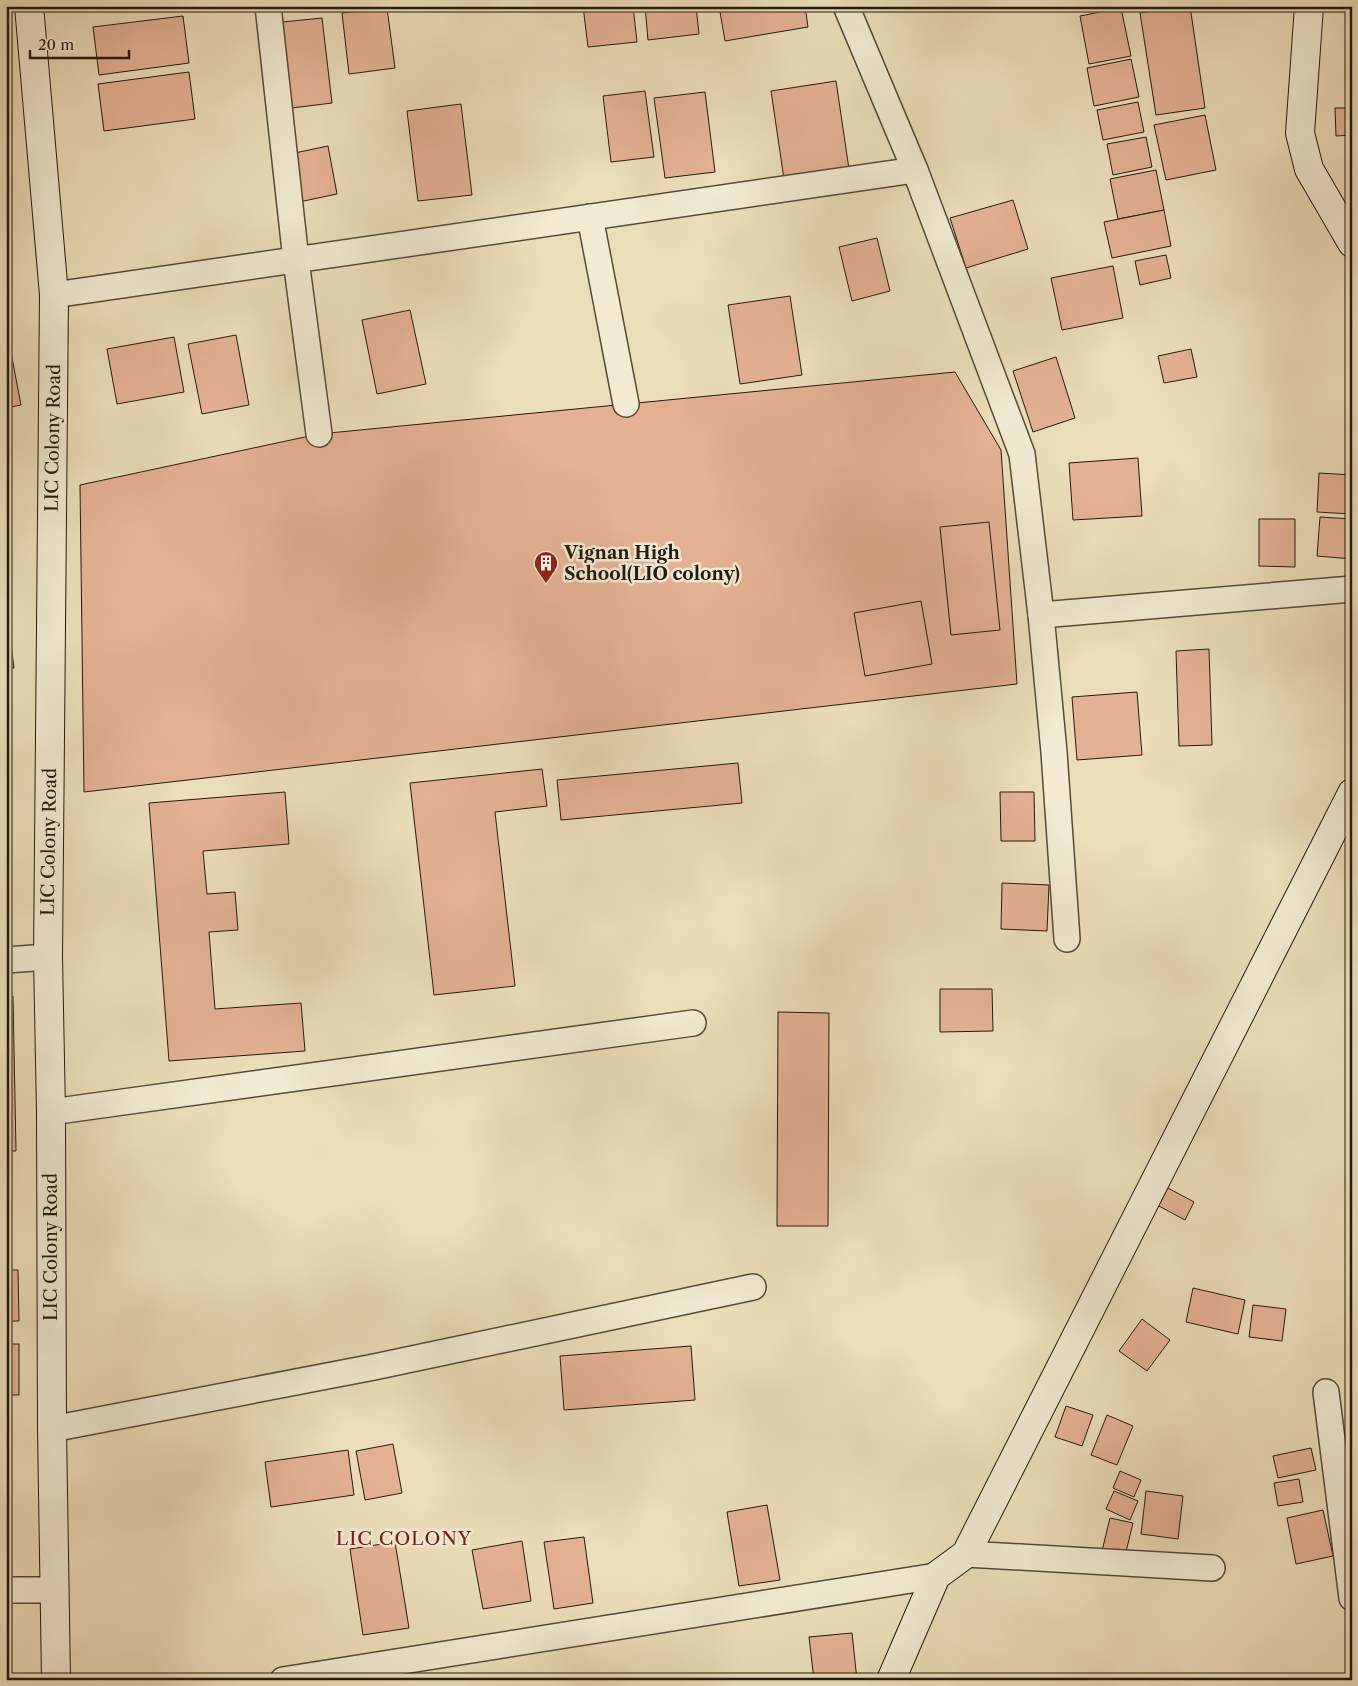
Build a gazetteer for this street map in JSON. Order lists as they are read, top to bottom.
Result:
{
  "streets": {
    "main road": ["LIC Colony Road"]
  },
  "districts": ["LIC COLONY"],
  "places": {
    "building": ["Vignan High School(LIO colony)"]
  },
  "scale_bar": "20 m"
}
